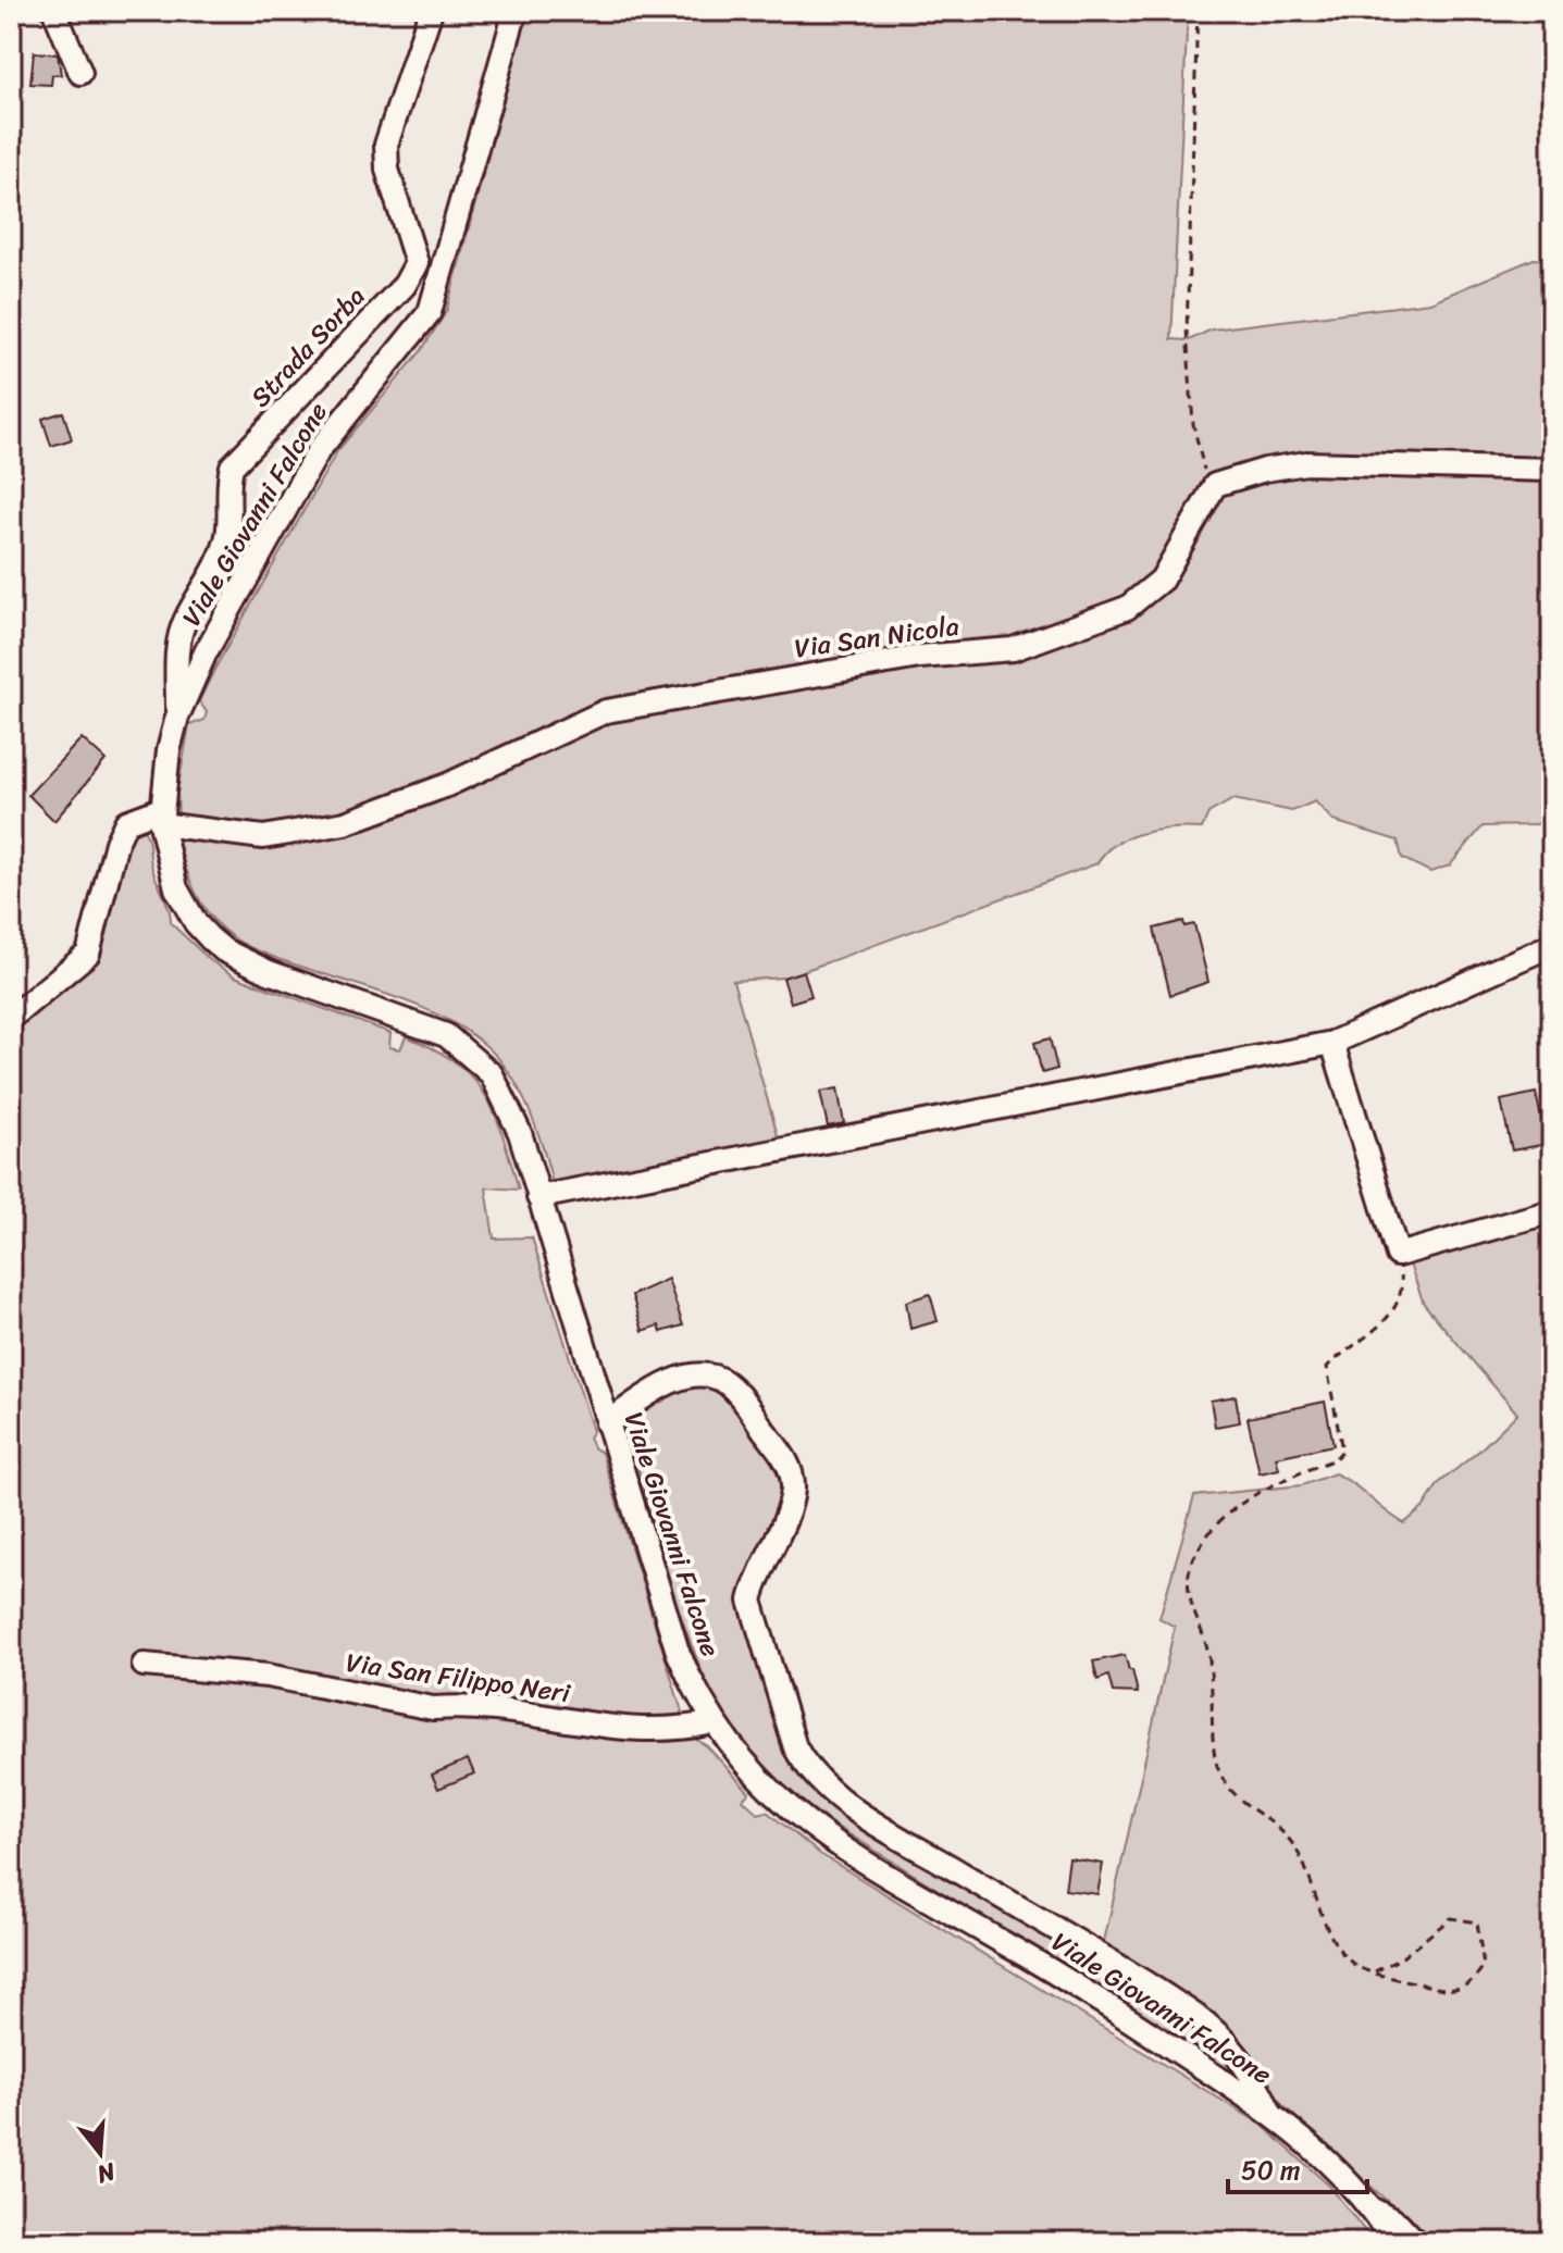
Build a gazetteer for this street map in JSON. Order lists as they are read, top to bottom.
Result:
{
  "streets": {
    "street": [
      "Strada Sorba",
      "Viale Giovanni Falcone",
      "Via San Nicola",
      "Via San Filippo Neri"
    ]
  },
  "crossings": [
    ["Strada Sorba", "Viale Giovanni Falcone"],
    ["Viale Giovanni Falcone", "Via San Nicola"],
    ["Viale Giovanni Falcone", "Via San Filippo Neri"]
  ],
  "scale_bar": "50 m",
  "north": "bottom"
}
